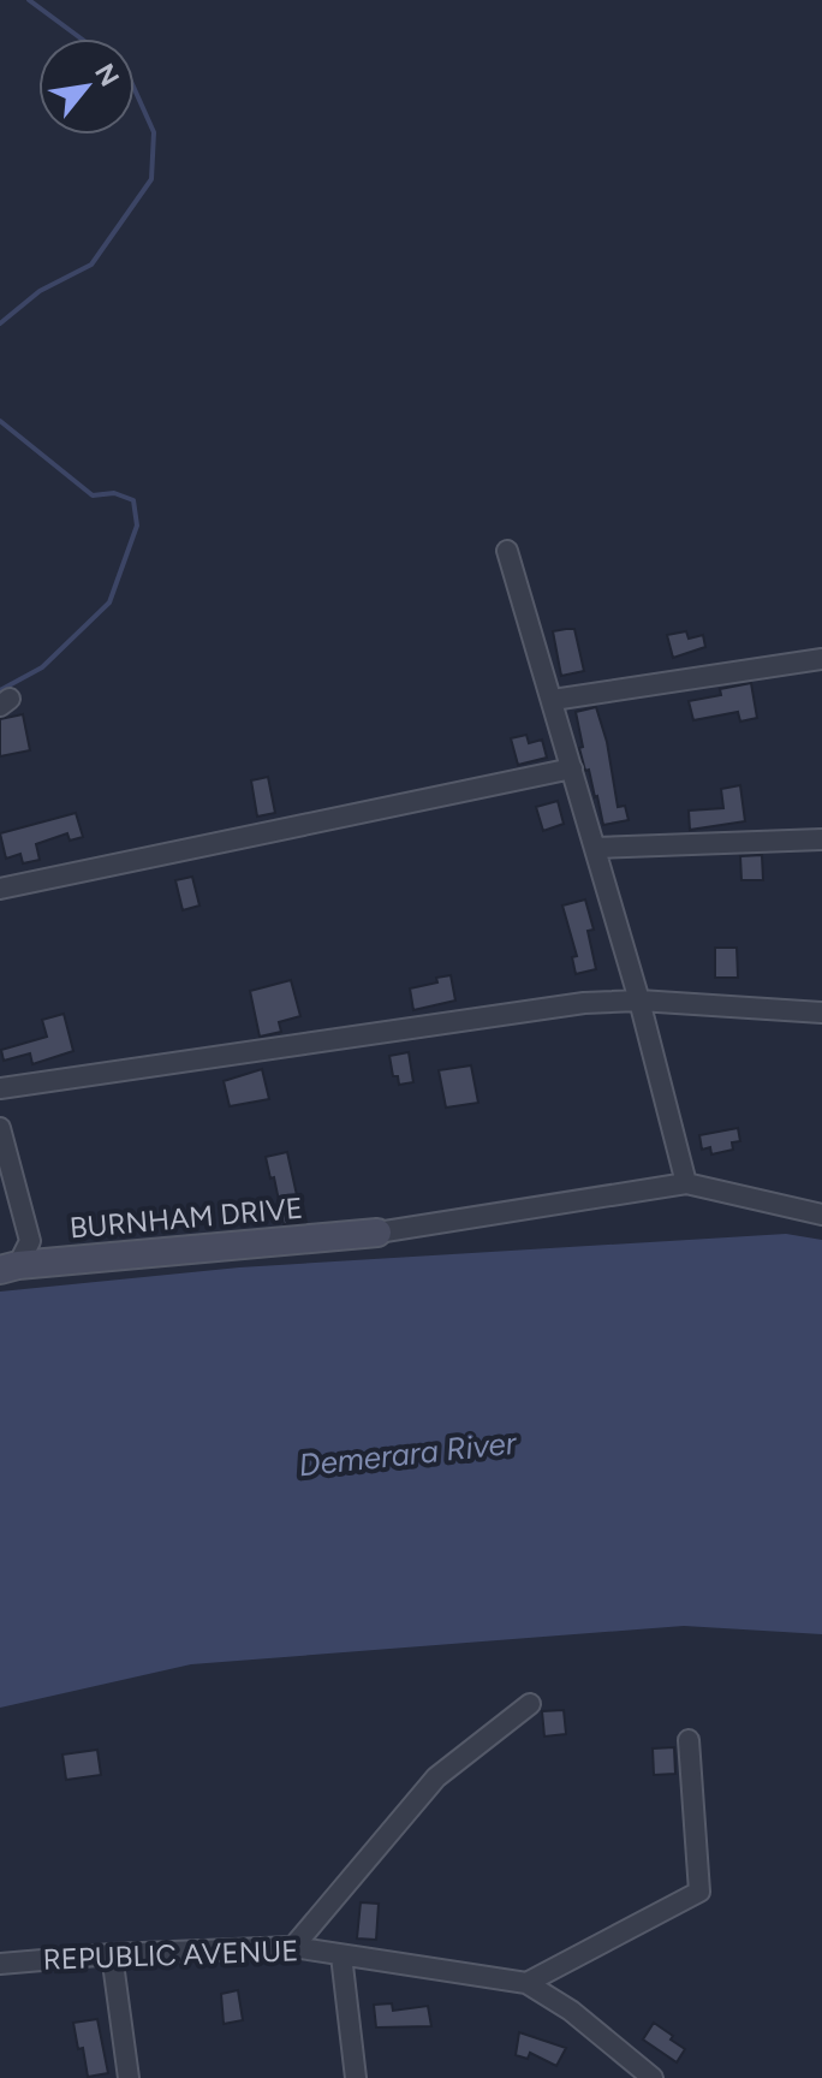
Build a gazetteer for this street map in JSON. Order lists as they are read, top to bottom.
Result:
{
  "streets": {
    "street": ["BURNHAM DRIVE", "REPUBLIC AVENUE"]
  },
  "water": ["Demerara River"],
  "north": "top right"
}
